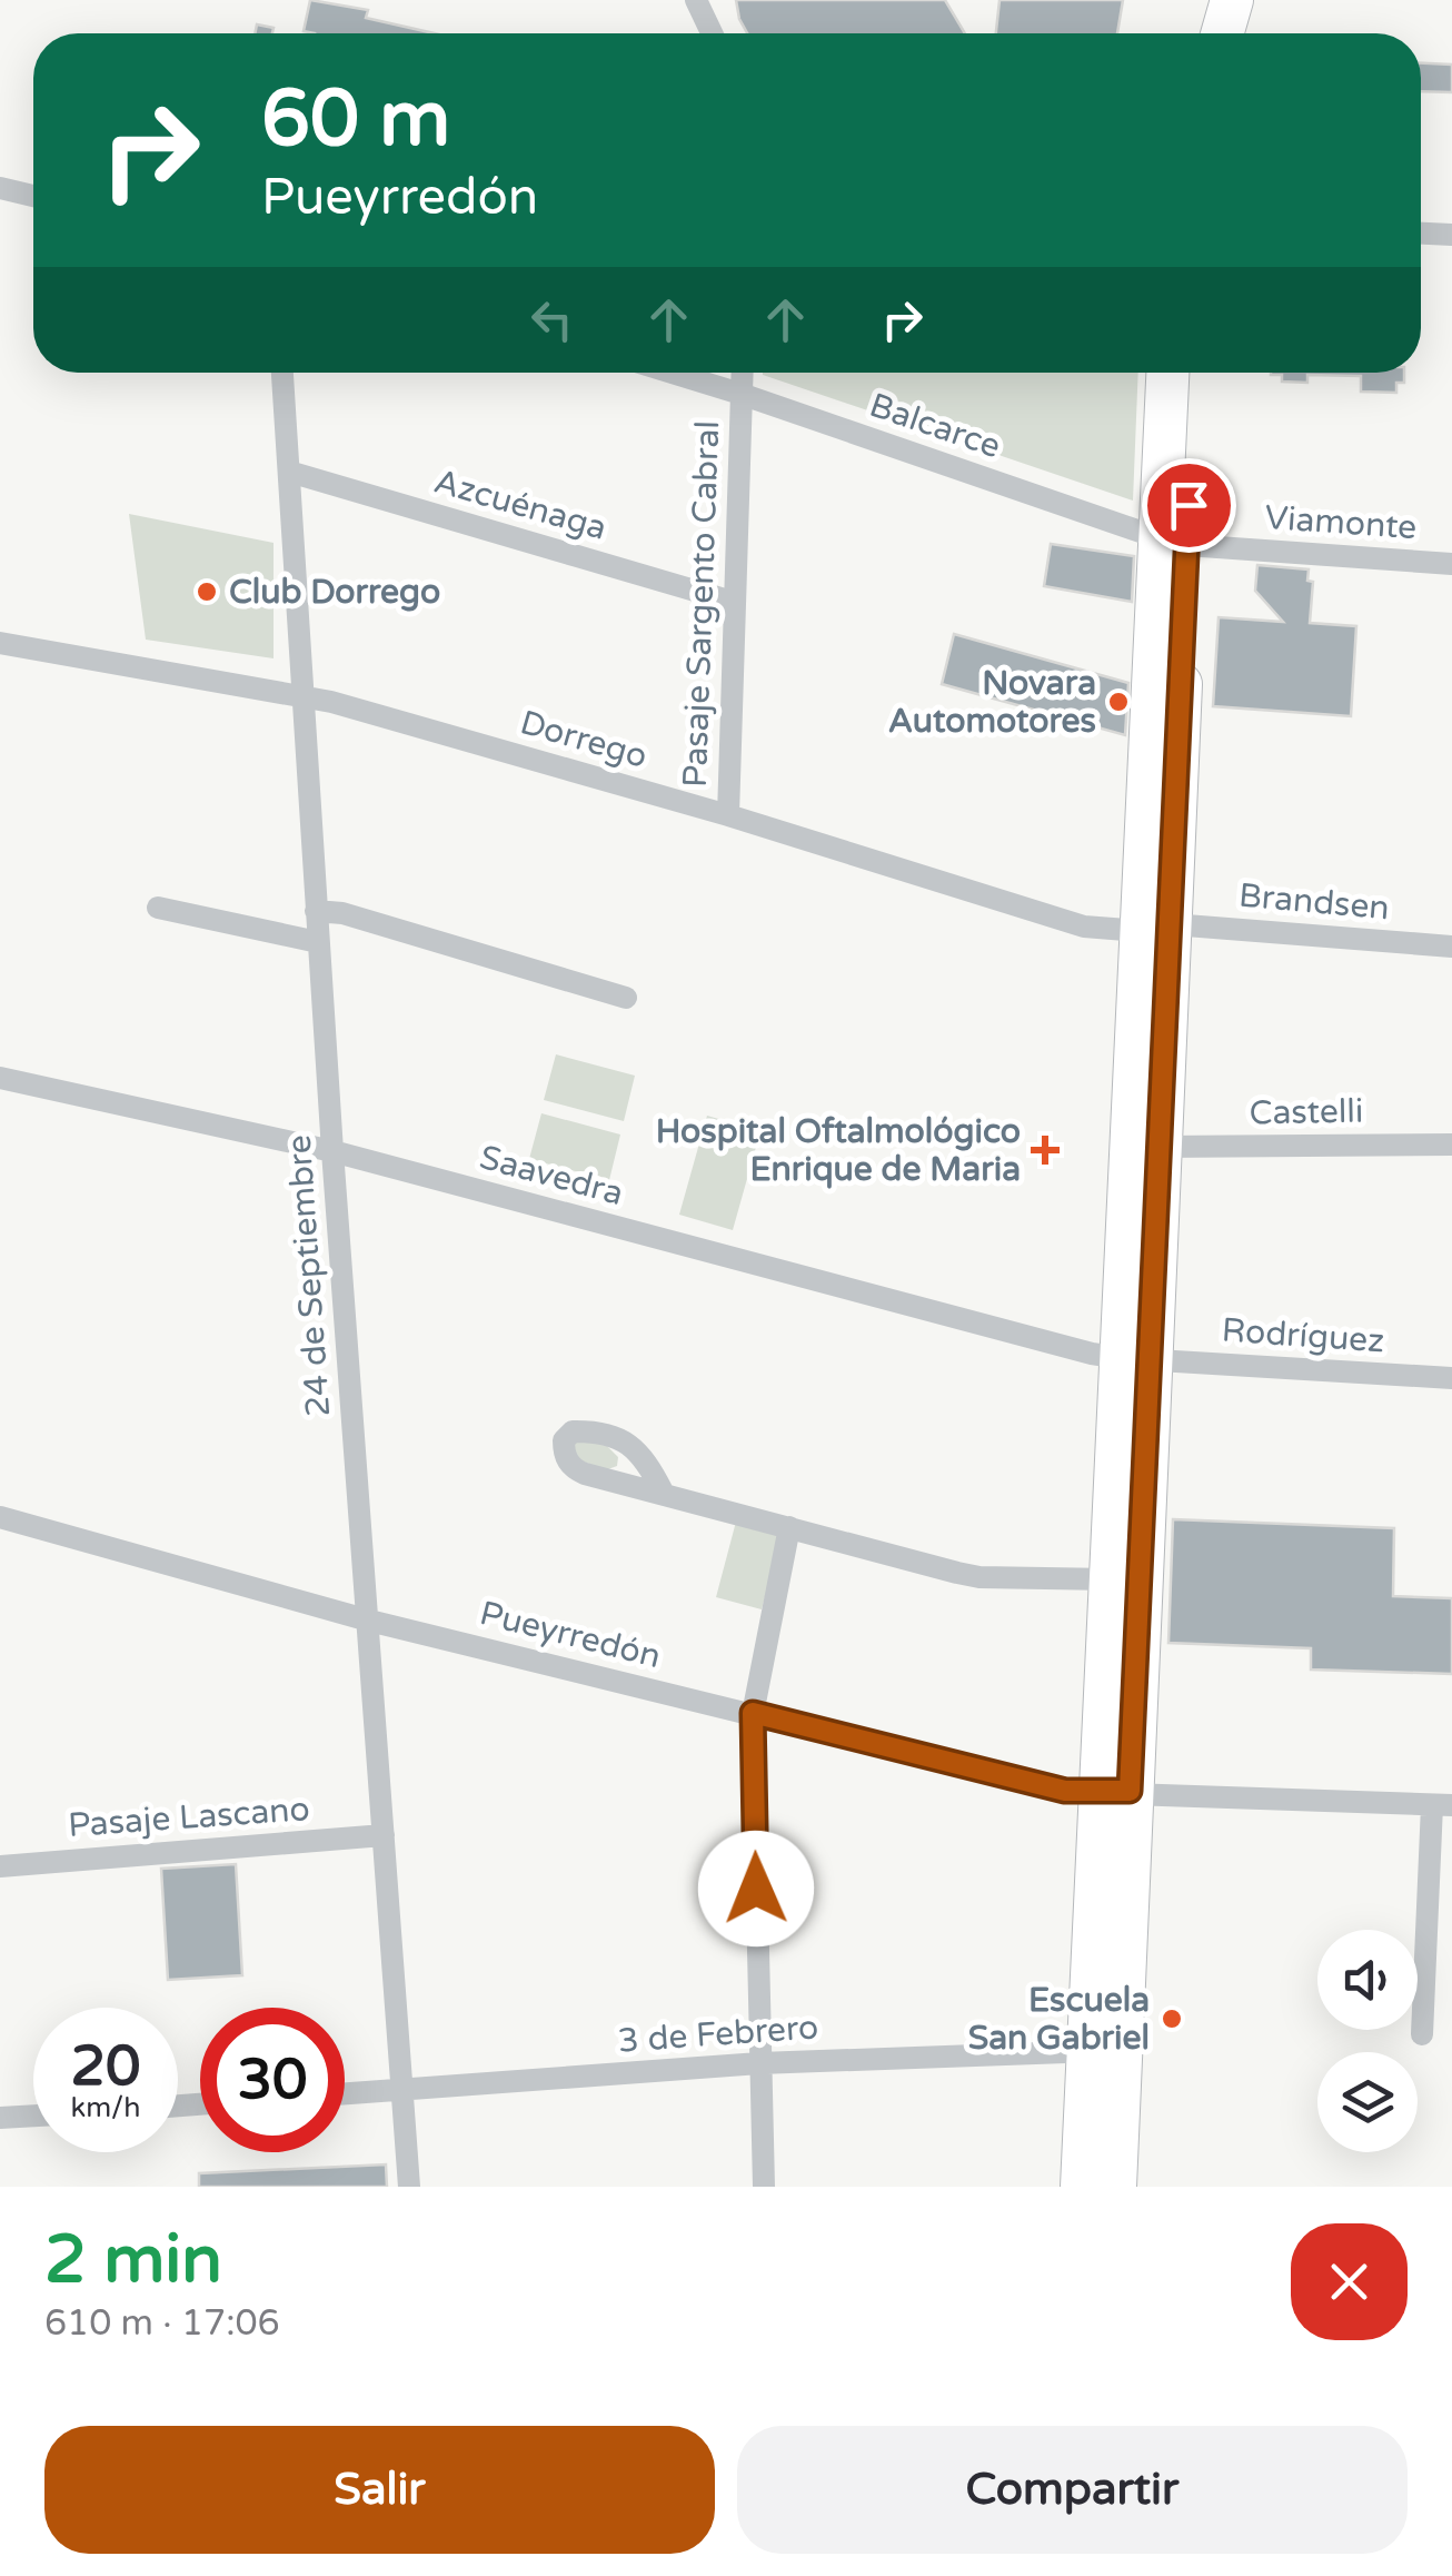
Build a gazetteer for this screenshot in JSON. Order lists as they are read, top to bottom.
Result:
{
  "streets": {
    "street": [
      "Balcarce",
      "Azcuénaga",
      "Viamonte",
      "Pasaje Sargento Cabral",
      "Dorrego",
      "Brandsen",
      "Castelli",
      "Saavedra",
      "24 de Septiembre",
      "Rodríguez",
      "Pueyrredón",
      "Pasaje Lascano",
      "3 de Febrero"
    ]
  },
  "crossings": [
    ["Balcarce", "Viamonte"],
    ["Balcarce", "Pasaje Sargento Cabral"],
    ["Azcuénaga", "Pasaje Sargento Cabral"],
    ["Azcuénaga", "24 de Septiembre"],
    ["Pasaje Sargento Cabral", "Dorrego"],
    ["Dorrego", "Brandsen"],
    ["Dorrego", "24 de Septiembre"],
    ["Saavedra", "24 de Septiembre"],
    ["Saavedra", "Rodríguez"],
    ["24 de Septiembre", "Pueyrredón"],
    ["24 de Septiembre", "Pasaje Lascano"],
    ["24 de Septiembre", "3 de Febrero"]
  ],
  "places": {
    "other": ["Club Dorrego", "Novara Automotores", "Escuela San Gabriel"],
    "health": ["Hospital Oftalmológico Enrique de Maria"]
  },
  "page": {
    "turn": ["60 m", "Pueyrredón"],
    "speed": "20 km/h",
    "limit": "30",
    "heading": ["2 min", "610 m · 17:06"],
    "buttons": ["Salir", "Compartir"]
  }
}
